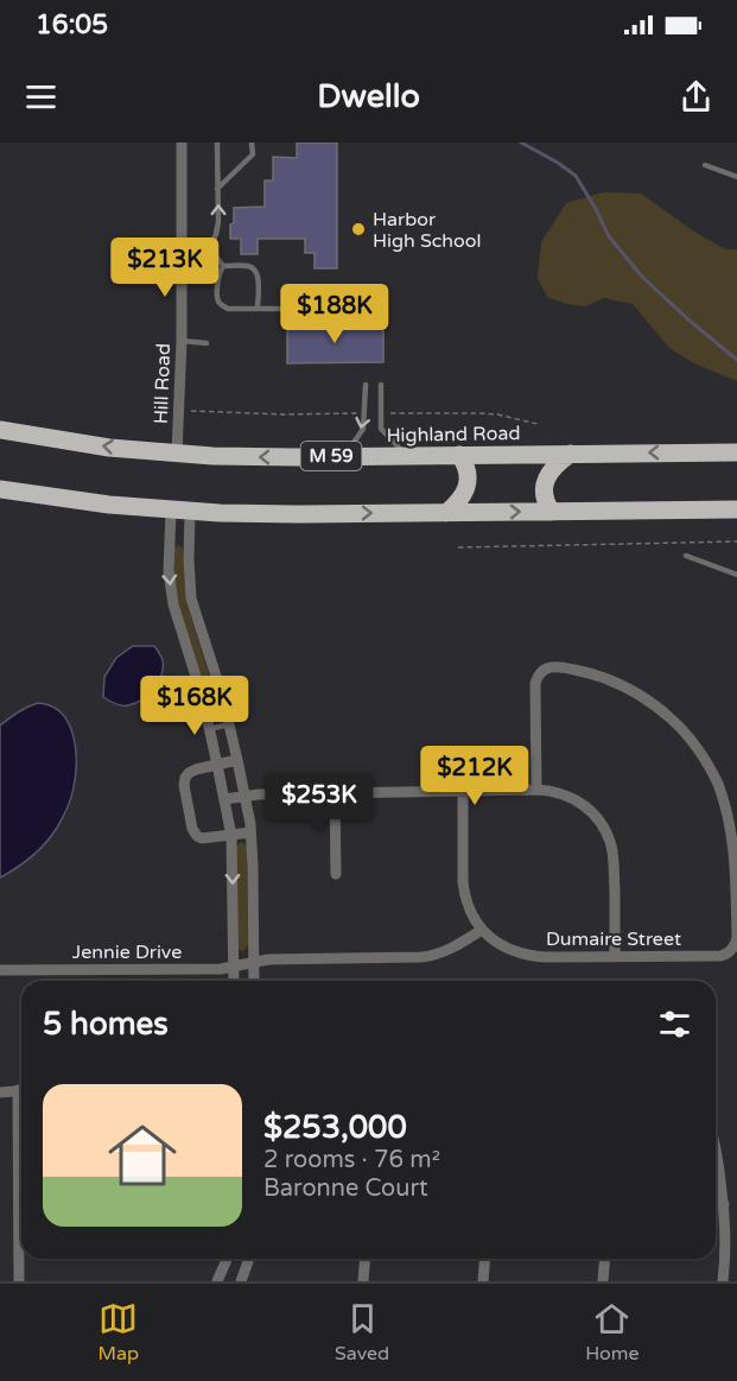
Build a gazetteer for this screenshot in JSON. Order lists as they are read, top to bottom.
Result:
{
  "streets": {
    "highway": ["Highland Road", "M 59"],
    "street": ["Hill Road", "Dumaire Street", "Jennie Drive"]
  },
  "crossings": [
    ["Hill Road", "Highland Road"],
    ["Dumaire Street", "Jennie Drive"]
  ],
  "places": ["Harbor High School"],
  "page": {
    "status": "16:05",
    "header": "Dwello",
    "price": [
      "$213K",
      "$188K",
      "$168K",
      "$212K",
      "$253K"
    ],
    "heading": "5 homes",
    "list": [
      {
        "name": "$253,000",
        "note": "2 rooms · 76 m² · Baronne Court"
      }
    ],
    "tabs": ["Map", "Saved", "Home"]
  }
}
